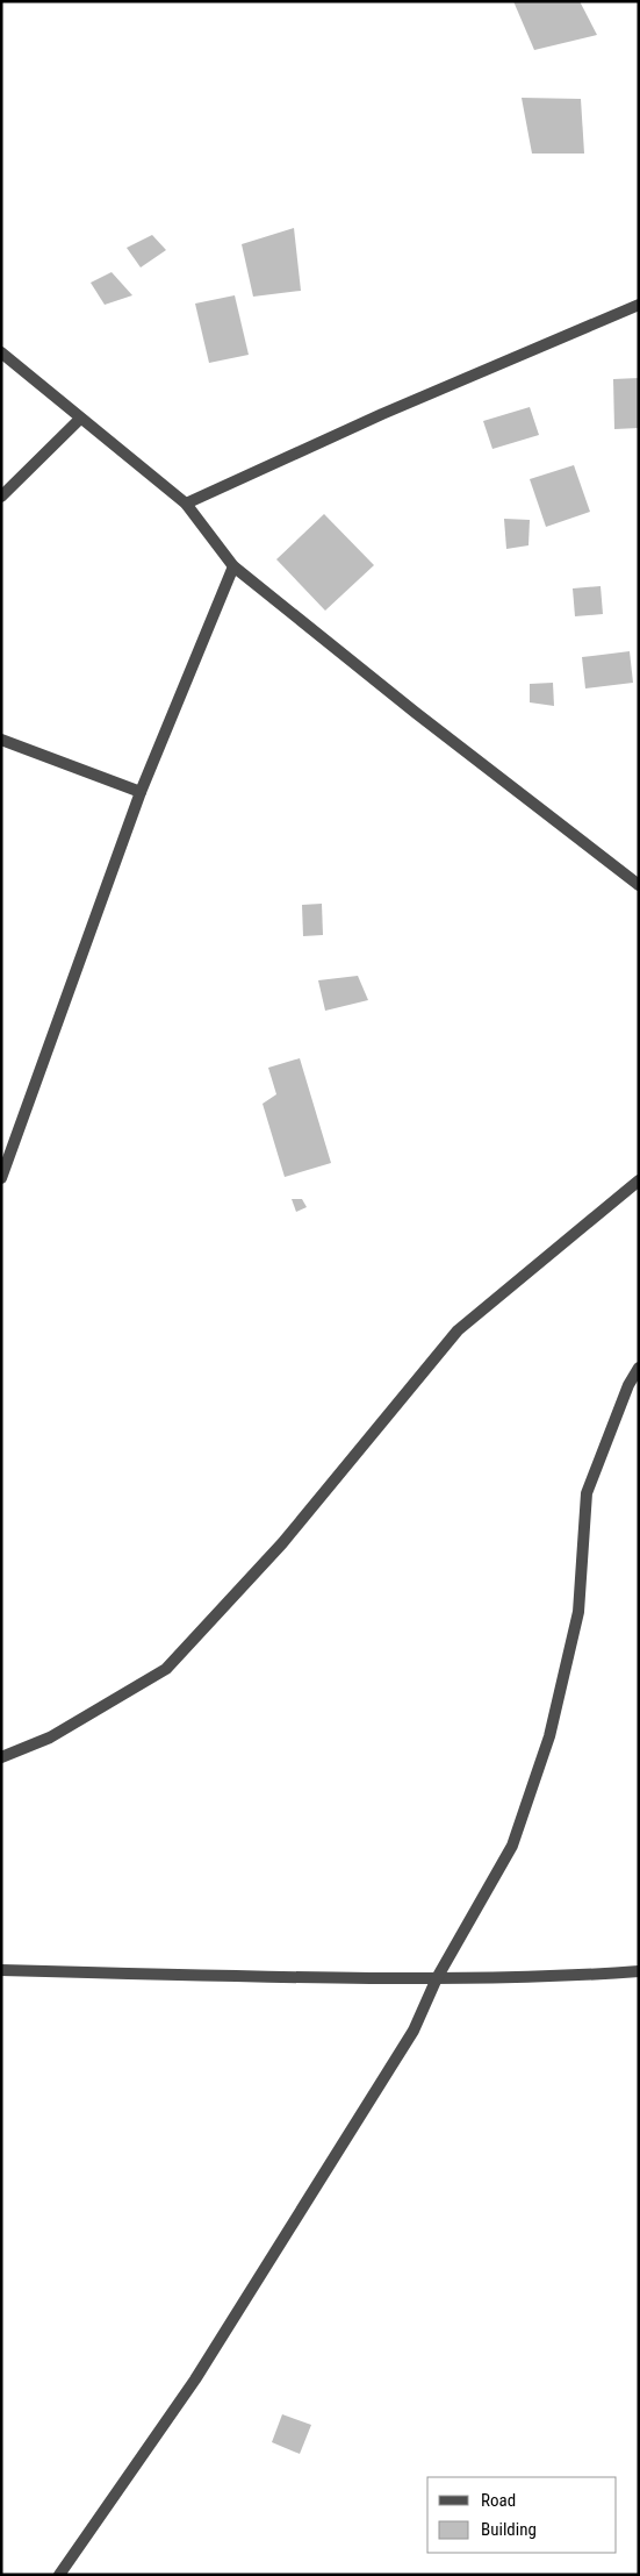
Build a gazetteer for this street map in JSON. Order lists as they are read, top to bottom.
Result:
{
  "legend": ["Road", "Building"]
}
